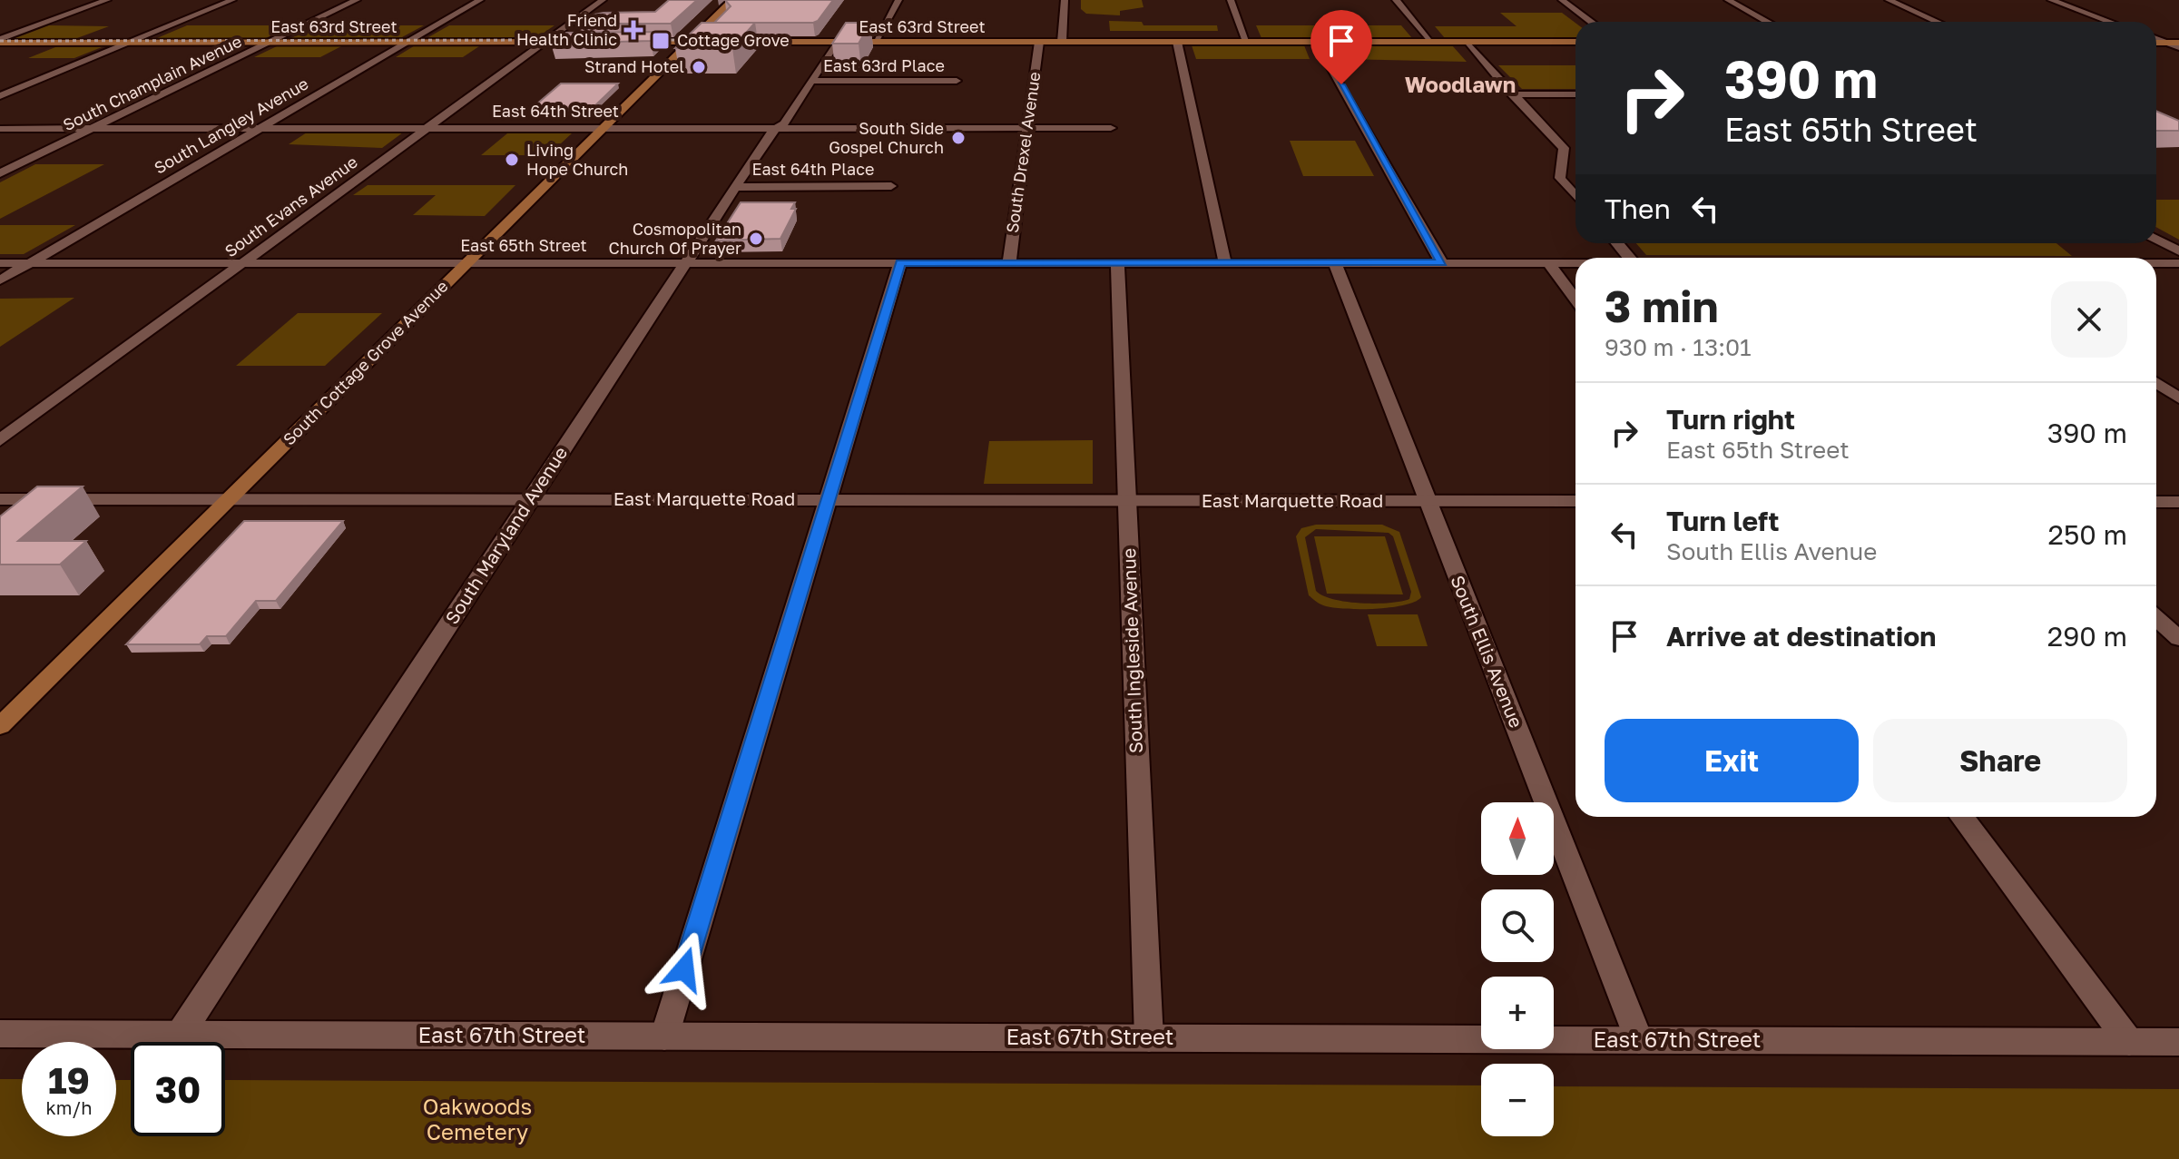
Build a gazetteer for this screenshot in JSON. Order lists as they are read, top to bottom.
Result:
{
  "streets": {
    "main road": ["East 63rd Street", "South Cottage Grove Avenue"],
    "street": [
      "East 63rd Place",
      "South Champlain Avenue",
      "East 64th Street",
      "South Langley Avenue",
      "South Drexel Avenue",
      "East 64th Place",
      "South Evans Avenue",
      "East 65th Street",
      "East Marquette Road",
      "South Maryland Avenue",
      "South Ingleside Avenue",
      "South Ellis Avenue",
      "East 67th Street"
    ]
  },
  "crossings": [
    ["East 63rd Street", "South Champlain Avenue"],
    ["East 63rd Street", "South Langley Avenue"],
    ["East 63rd Street", "South Drexel Avenue"],
    ["East 63rd Street", "South Evans Avenue"],
    ["East 63rd Street", "South Cottage Grove Avenue"],
    ["East 63rd Street", "South Maryland Avenue"],
    ["East 63rd Place", "South Maryland Avenue"],
    ["South Champlain Avenue", "East 64th Street"],
    ["East 64th Street", "South Langley Avenue"],
    ["East 64th Street", "South Drexel Avenue"],
    ["East 64th Street", "South Evans Avenue"],
    ["East 64th Street", "South Cottage Grove Avenue"],
    ["East 64th Street", "South Maryland Avenue"],
    ["South Langley Avenue", "East 65th Street"],
    ["South Drexel Avenue", "East 65th Street"],
    ["East 64th Place", "South Maryland Avenue"],
    ["South Evans Avenue", "East 65th Street"],
    ["East 65th Street", "South Cottage Grove Avenue"],
    ["East 65th Street", "South Maryland Avenue"],
    ["East 65th Street", "South Ingleside Avenue"],
    ["East 65th Street", "South Ellis Avenue"],
    ["South Cottage Grove Avenue", "East Marquette Road"],
    ["East Marquette Road", "South Maryland Avenue"],
    ["East Marquette Road", "South Ingleside Avenue"],
    ["East Marquette Road", "South Ellis Avenue"],
    ["South Maryland Avenue", "East 67th Street"],
    ["South Ingleside Avenue", "East 67th Street"],
    ["South Ellis Avenue", "East 67th Street"]
  ],
  "districts": ["Woodlawn"],
  "parks": ["Oakwoods Cemetery"],
  "places": {
    "health": ["Friend Health Clinic"],
    "transit": ["Cottage Grove"],
    "other": [
      "Strand Hotel",
      "South Side Gospel Church",
      "Living Hope Church",
      "Cosmopolitan Church Of Prayer"
    ]
  },
  "north": "top",
  "page": {
    "turn": ["390 m", "East 65th Street"],
    "then": "Then",
    "heading": ["3 min", "930 m · 13:01"],
    "list": [
      {
        "name": "Turn right",
        "note": "East 65th Street",
        "value": "390 m"
      },
      {
        "name": "Turn left",
        "note": "South Ellis Avenue",
        "value": "250 m"
      },
      {
        "name": "Arrive at destination",
        "value": "290 m"
      }
    ],
    "buttons": ["Exit", "Share"],
    "map_buttons": ["+", "−"],
    "speed": "19 km/h",
    "limit": "30"
  }
}
